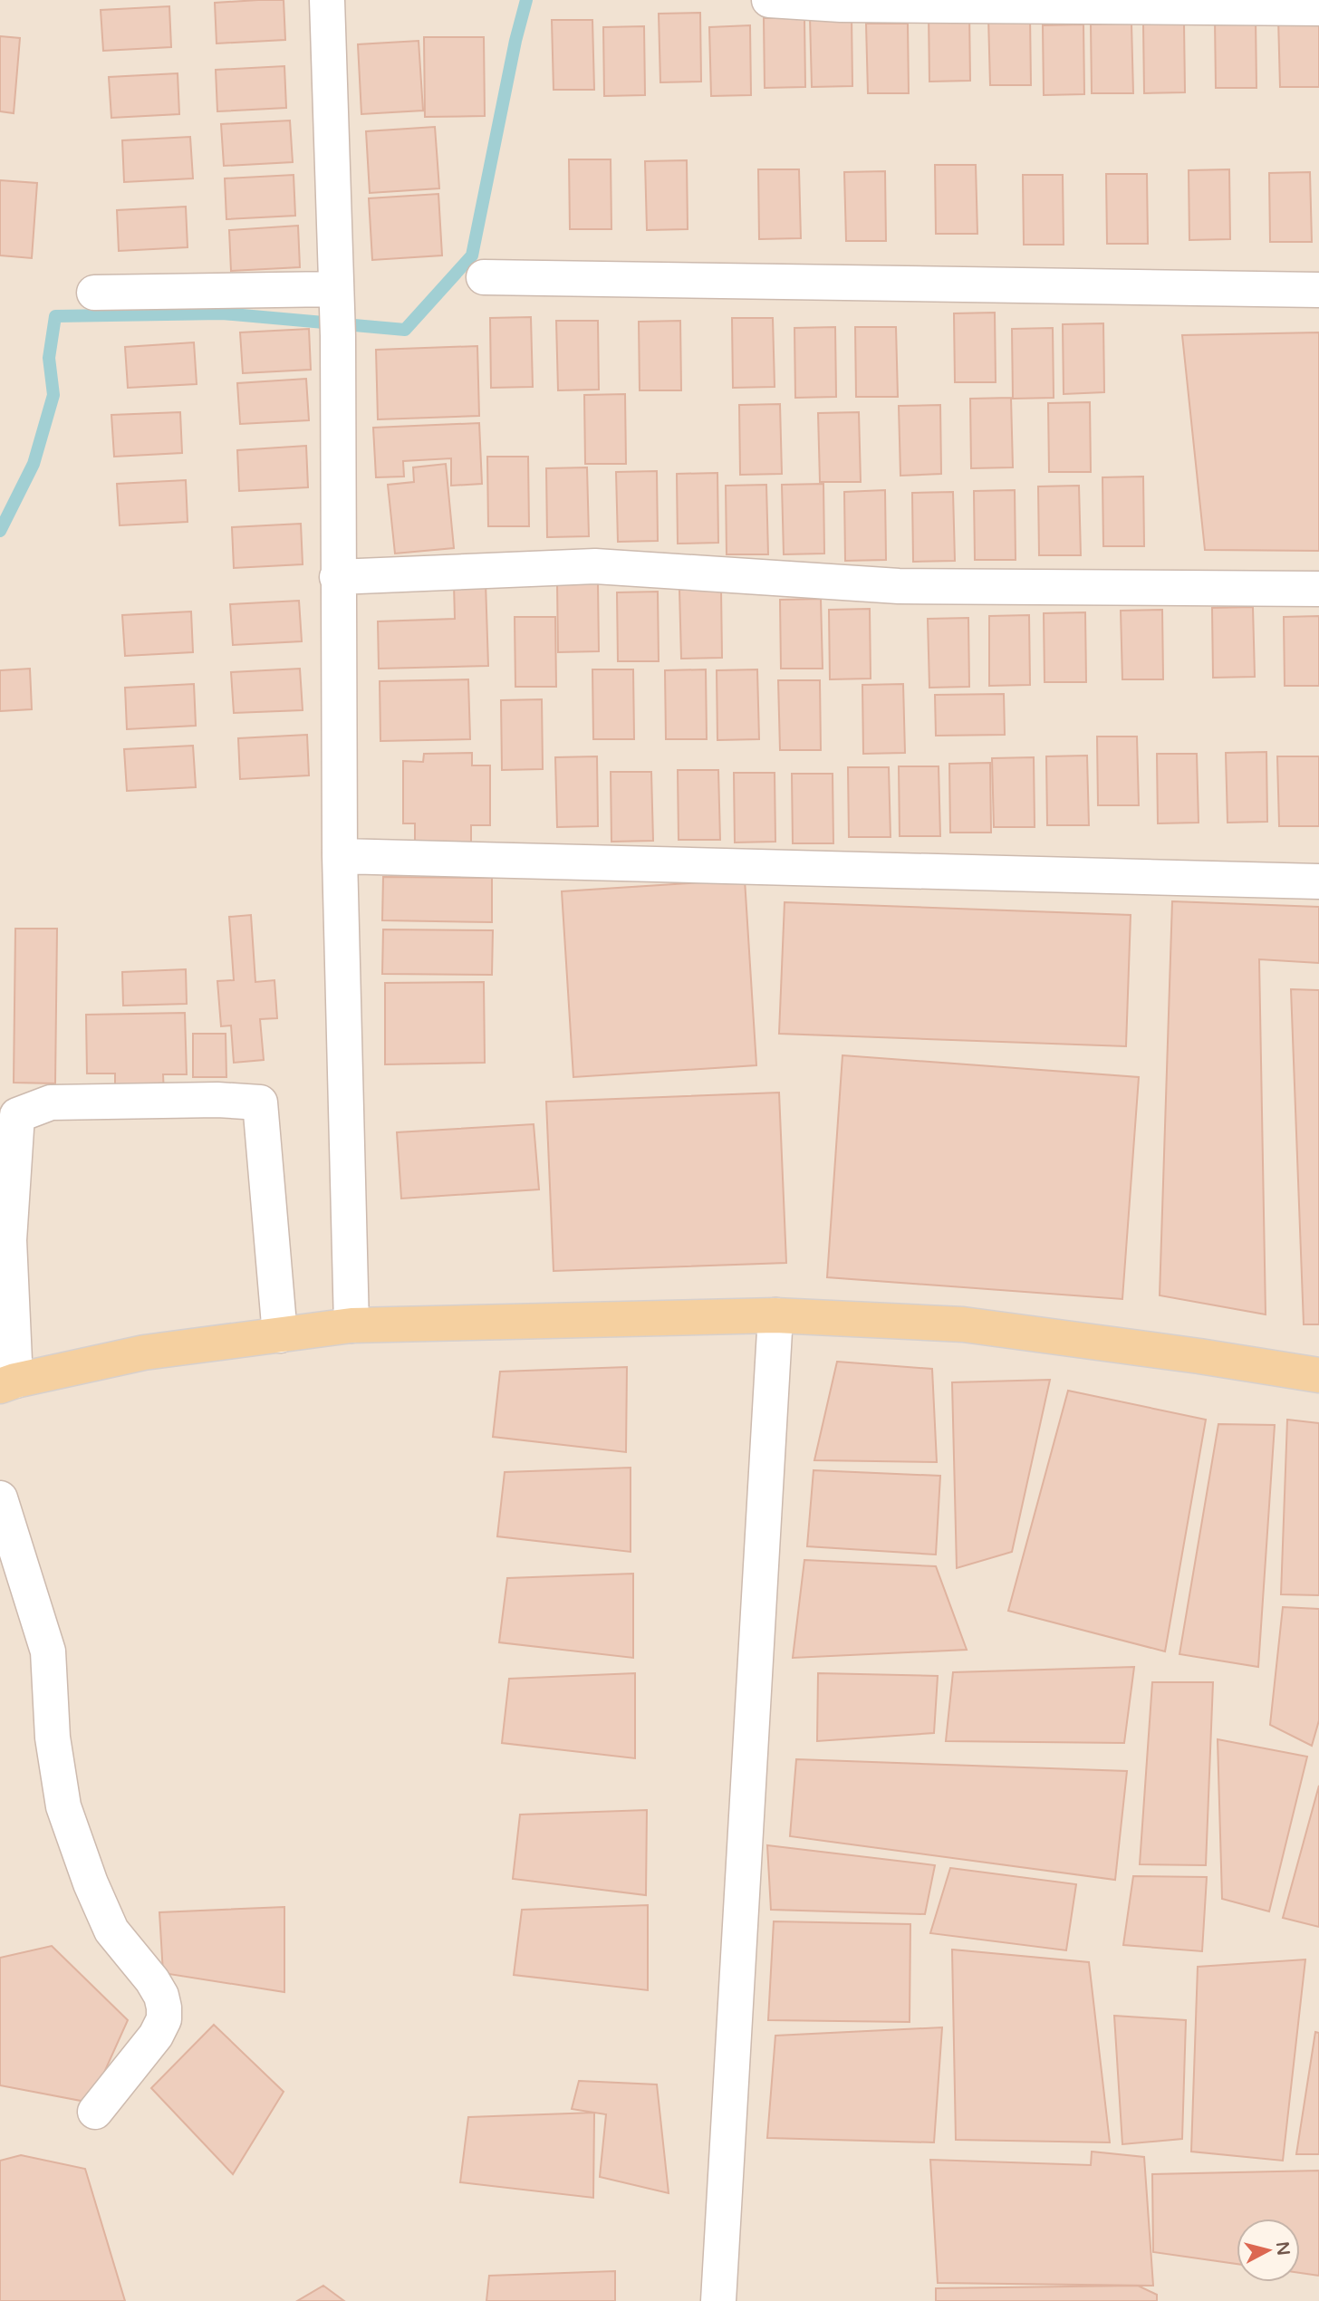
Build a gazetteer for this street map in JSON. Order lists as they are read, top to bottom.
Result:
{
  "north": "right"
}
